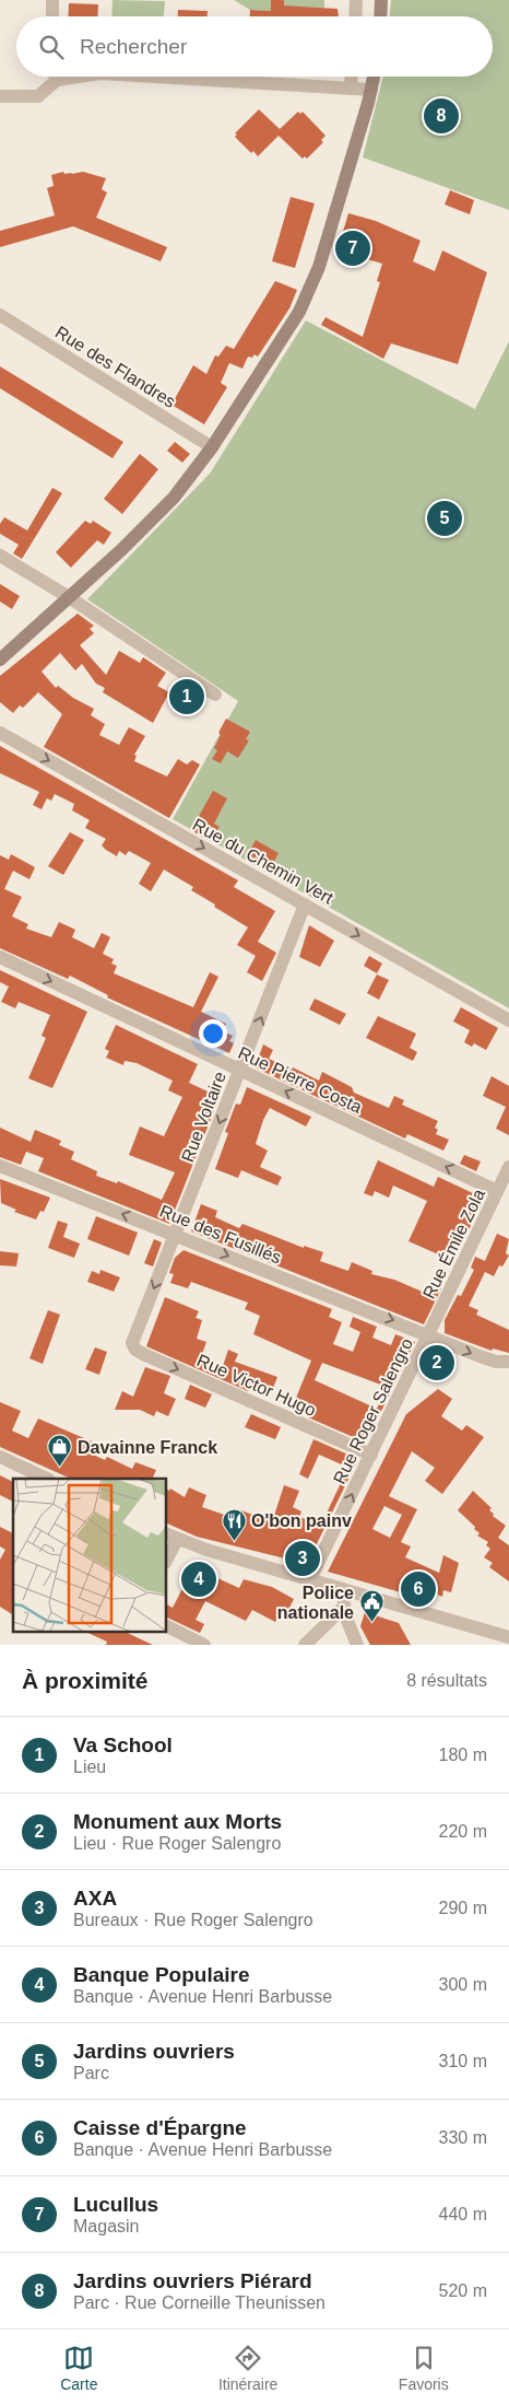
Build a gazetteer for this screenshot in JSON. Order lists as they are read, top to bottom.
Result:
{
  "streets": {
    "street": [
      "Rue des Flandres",
      "Rue du Chemin Vert",
      "Rue Pierre Costa",
      "Rue Voltaire",
      "Rue des Fusillés",
      "Rue Émile Zola",
      "Rue Victor Hugo",
      "Rue Roger Salengro"
    ]
  },
  "crossings": [
    ["Rue du Chemin Vert", "Rue Voltaire"],
    ["Rue Pierre Costa", "Rue Voltaire"],
    ["Rue Pierre Costa", "Rue Émile Zola"],
    ["Rue Voltaire", "Rue des Fusillés"],
    ["Rue Voltaire", "Rue Victor Hugo"],
    ["Rue des Fusillés", "Rue Émile Zola"],
    ["Rue des Fusillés", "Rue Roger Salengro"],
    ["Rue Émile Zola", "Rue Roger Salengro"],
    ["Rue Victor Hugo", "Rue Roger Salengro"]
  ],
  "one_way": ["Rue du Chemin Vert", "Rue Victor Hugo"],
  "places": {
    "shop": ["Davainne Franck"],
    "restaurant": ["O'bon painv"],
    "public building": ["Police nationale"]
  },
  "page": {
    "search": "Rechercher",
    "pins": [
      "8",
      "7",
      "5",
      "1",
      "2",
      "3",
      "4",
      "6"
    ],
    "heading": ["À proximité", "8 résultats"],
    "list": [
      {
        "mark": "1",
        "name": "Va School",
        "note": "Lieu",
        "value": "180 m"
      },
      {
        "mark": "2",
        "name": "Monument aux Morts",
        "note": "Lieu · Rue Roger Salengro",
        "value": "220 m"
      },
      {
        "mark": "3",
        "name": "AXA",
        "note": "Bureaux · Rue Roger Salengro",
        "value": "290 m"
      },
      {
        "mark": "4",
        "name": "Banque Populaire",
        "note": "Banque · Avenue Henri Barbusse",
        "value": "300 m"
      },
      {
        "mark": "5",
        "name": "Jardins ouvriers",
        "note": "Parc",
        "value": "310 m"
      },
      {
        "mark": "6",
        "name": "Caisse d'Épargne",
        "note": "Banque · Avenue Henri Barbusse",
        "value": "330 m"
      },
      {
        "mark": "7",
        "name": "Lucullus",
        "note": "Magasin",
        "value": "440 m"
      },
      {
        "mark": "8",
        "name": "Jardins ouvriers Piérard",
        "note": "Parc · Rue Corneille Theunissen",
        "value": "520 m"
      }
    ],
    "nav": ["Carte", "Itinéraire", "Favoris"]
  }
}
